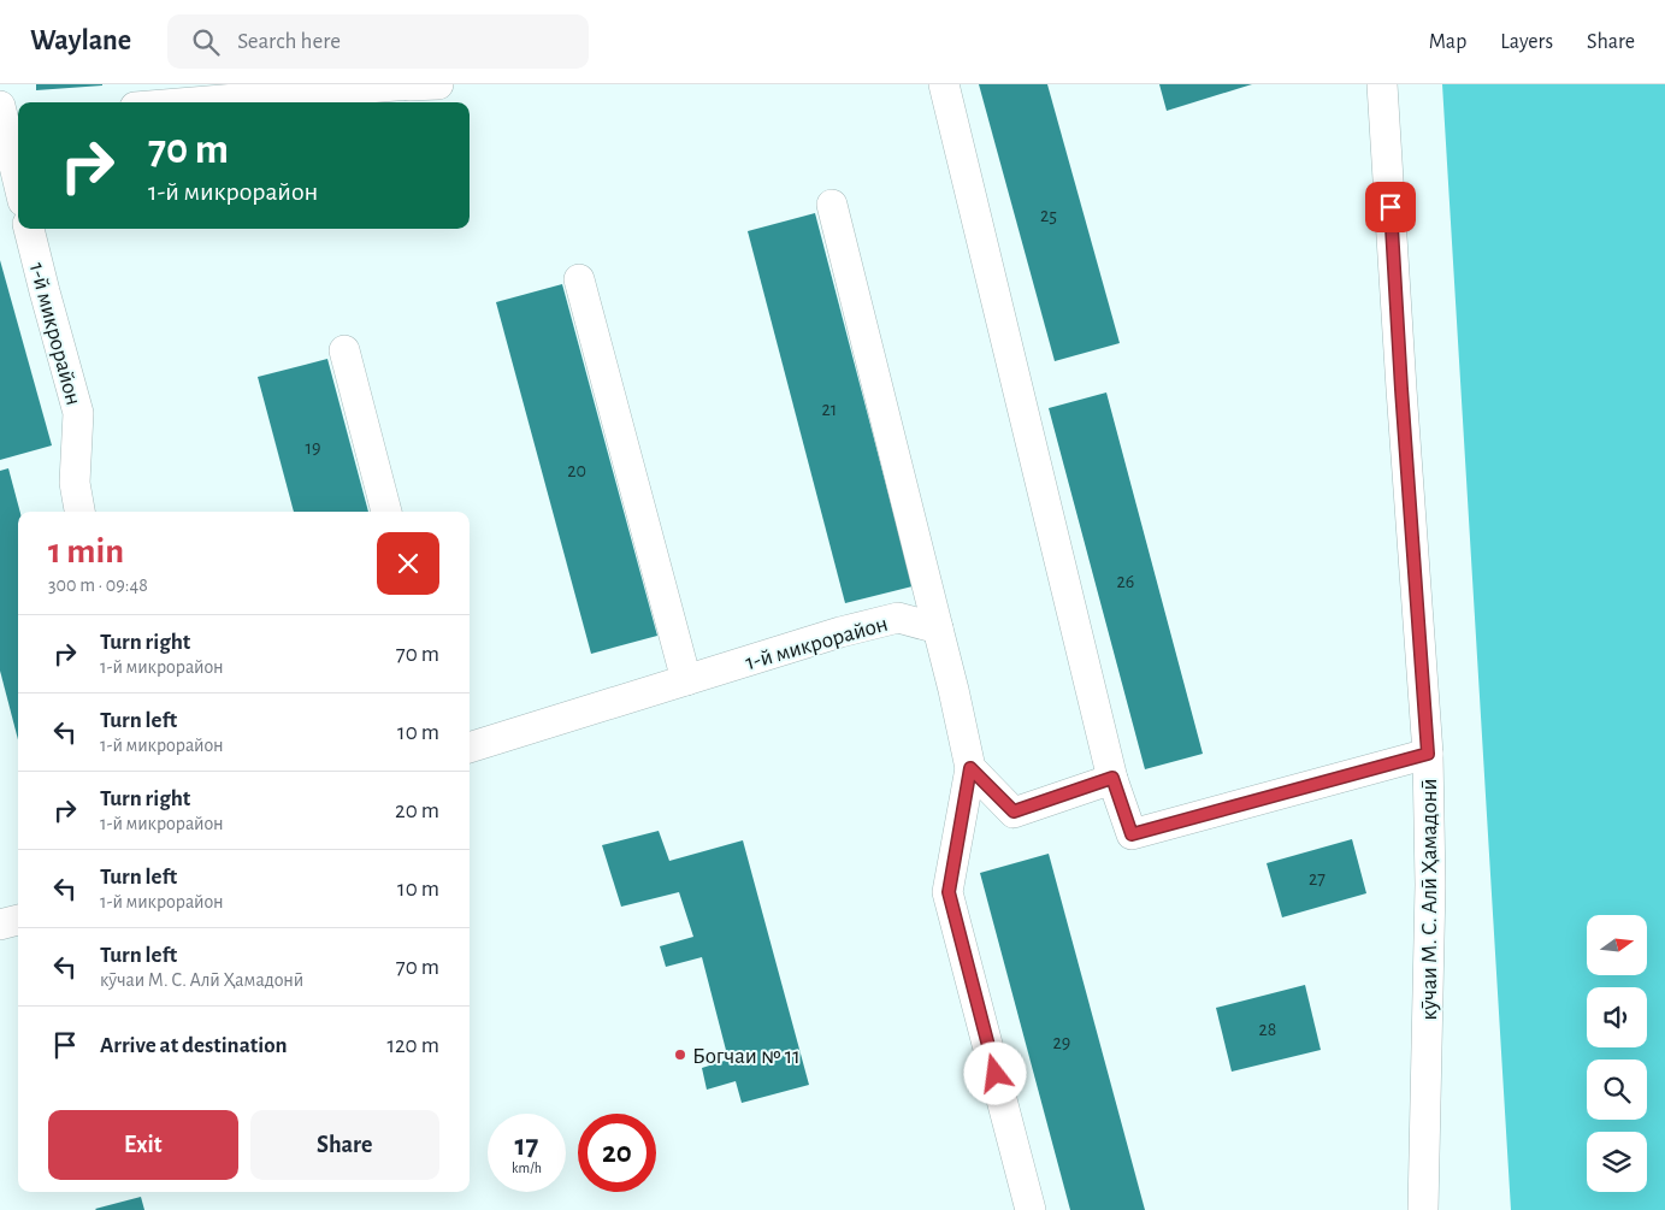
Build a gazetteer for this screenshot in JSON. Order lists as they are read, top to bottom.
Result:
{
  "streets": {
    "street": ["1-й микрорайон", "кӯчаи М. С. Алӣ Ҳамадонӣ"]
  },
  "places": ["Богчаи № 11"],
  "house_numbers": [
    "25",
    "21",
    "19",
    "20",
    "26",
    "27",
    "28",
    "29"
  ],
  "north": "right",
  "page": {
    "header": "Waylane",
    "search": "Search here",
    "nav": ["Map", "Layers", "Share"],
    "turn": ["70 m", "1-й микрорайон"],
    "heading": ["1 min", "300 m · 09:48"],
    "list": [
      {
        "name": "Turn right",
        "note": "1-й микрорайон",
        "value": "70 m"
      },
      {
        "name": "Turn left",
        "note": "1-й микрорайон",
        "value": "10 m"
      },
      {
        "name": "Turn right",
        "note": "1-й микрорайон",
        "value": "20 m"
      },
      {
        "name": "Turn left",
        "note": "1-й микрорайон",
        "value": "10 m"
      },
      {
        "name": "Turn left",
        "note": "кӯчаи М. С. Алӣ Ҳамадонӣ",
        "value": "70 m"
      },
      {
        "name": "Arrive at destination",
        "value": "120 m"
      }
    ],
    "buttons": ["Exit", "Share"],
    "speed": "17 km/h",
    "limit": "20"
  }
}
